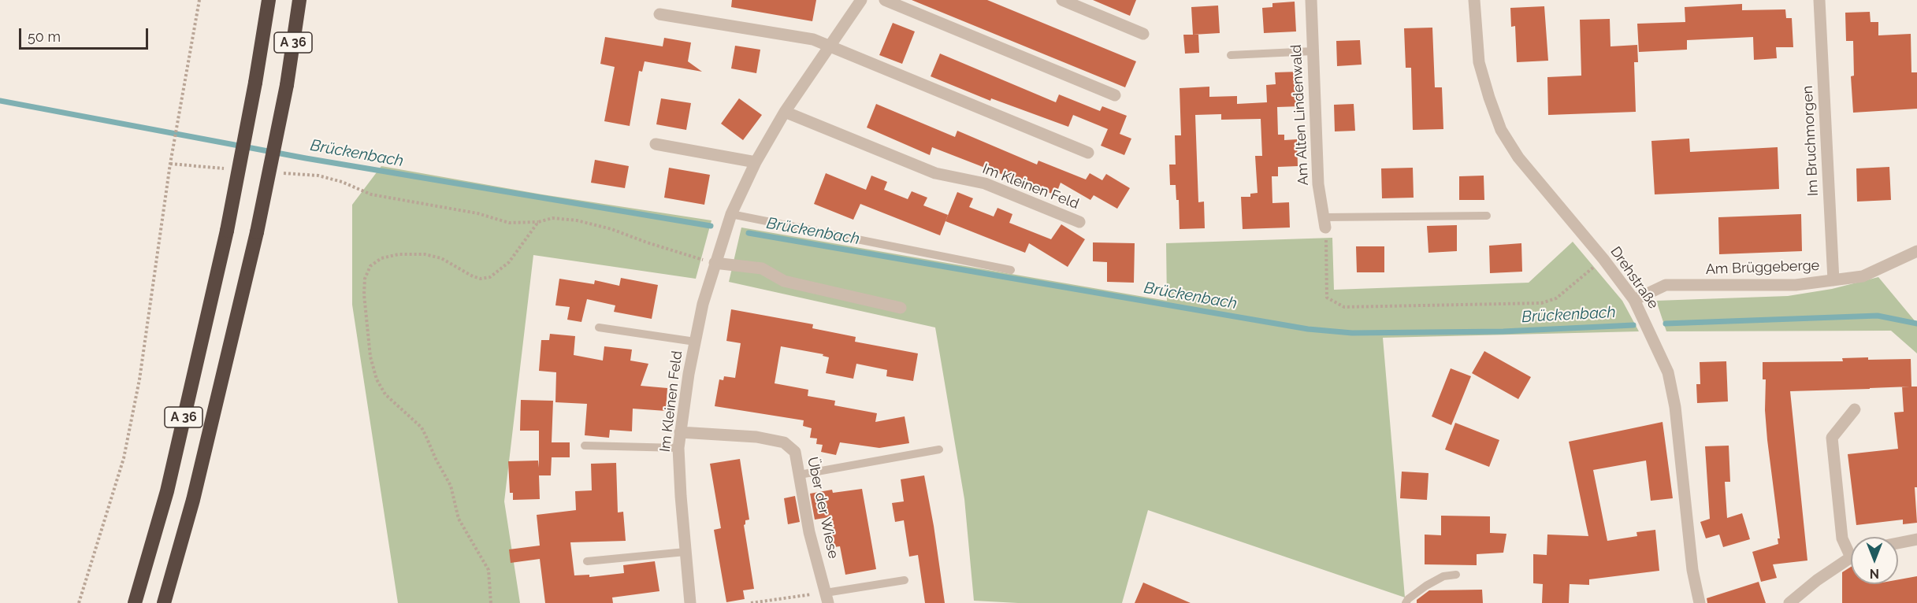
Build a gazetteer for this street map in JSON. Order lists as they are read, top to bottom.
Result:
{
  "streets": {
    "highway": ["A 36"],
    "street": [
      "Am Alten Lindenwald",
      "Im Bruchmorgen",
      "Im Kleinen Feld",
      "Am Brüggeberge",
      "Drehstraße",
      "Über der Wiese"
    ]
  },
  "crossings": [
    ["Im Bruchmorgen", "Am Brüggeberge"],
    ["Im Kleinen Feld", "Über der Wiese"],
    ["Am Brüggeberge", "Drehstraße"]
  ],
  "water": ["Brückenbach"],
  "scale_bar": "50 m",
  "north": "bottom"
}
